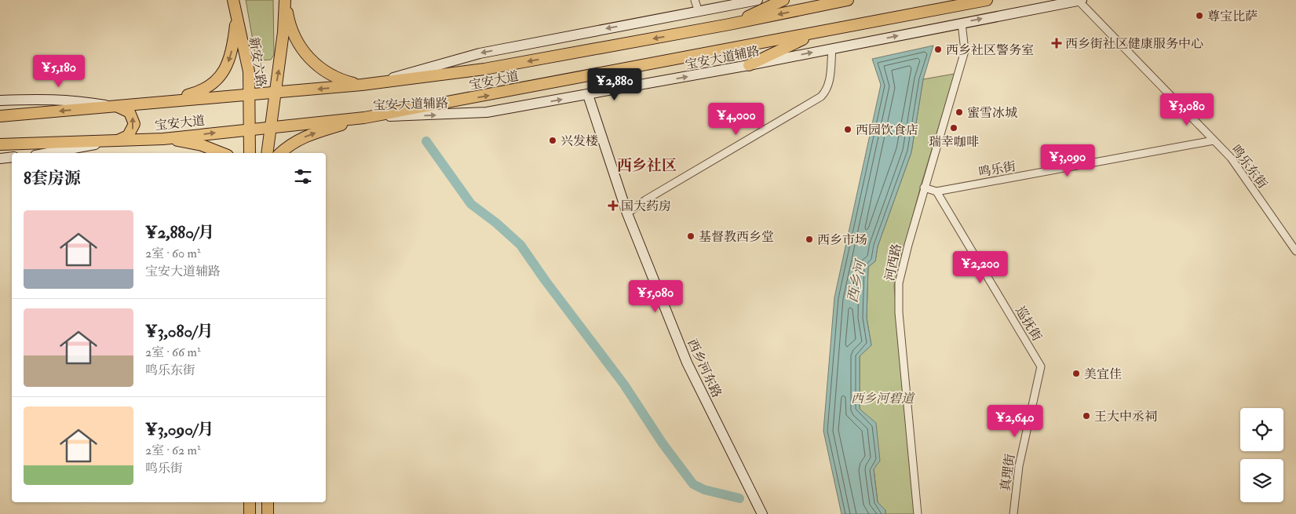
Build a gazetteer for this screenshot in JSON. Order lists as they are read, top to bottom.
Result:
{
  "streets": {
    "main road": [
      "宝安大道辅路",
      "新安六路",
      "宝安大道",
      "西乡河东路"
    ],
    "street": [
      "鸣乐东街",
      "鸣乐街",
      "河西路",
      "巡抚街",
      "真理街"
    ]
  },
  "crossings": [
    ["宝安大道辅路", "宝安大道"],
    ["宝安大道辅路", "鸣乐东街"],
    ["宝安大道辅路", "河西路"],
    ["宝安大道辅路", "西乡河东路"],
    ["新安六路", "宝安大道"],
    ["鸣乐东街", "鸣乐街"],
    ["鸣乐街", "河西路"],
    ["鸣乐街", "巡抚街"],
    ["巡抚街", "真理街"]
  ],
  "districts": ["西乡社区"],
  "water": ["西乡河"],
  "parks": ["西乡河碧道"],
  "places": {
    "other": [
      "尊宝比萨",
      "西乡社区警务室",
      "蜜雪冰城",
      "瑞幸咖啡",
      "西园饮食店",
      "兴发楼",
      "基督教西乡堂",
      "西乡市场",
      "美宜佳",
      "王大中丞祠"
    ],
    "health": ["西乡街社区健康服务中心", "国大药房"]
  },
  "page": {
    "price": [
      "¥5,180",
      "¥2,880",
      "¥3,080",
      "¥4,000",
      "¥3,090",
      "¥2,200",
      "¥5,080",
      "¥2,640"
    ],
    "heading": "8套房源",
    "list": [
      {
        "name": "¥2,880/月",
        "note": "2室 · 60 m² · 宝安大道辅路"
      },
      {
        "name": "¥3,080/月",
        "note": "2室 · 66 m² · 鸣乐东街"
      },
      {
        "name": "¥3,090/月",
        "note": "2室 · 62 m² · 鸣乐街"
      }
    ]
  }
}
